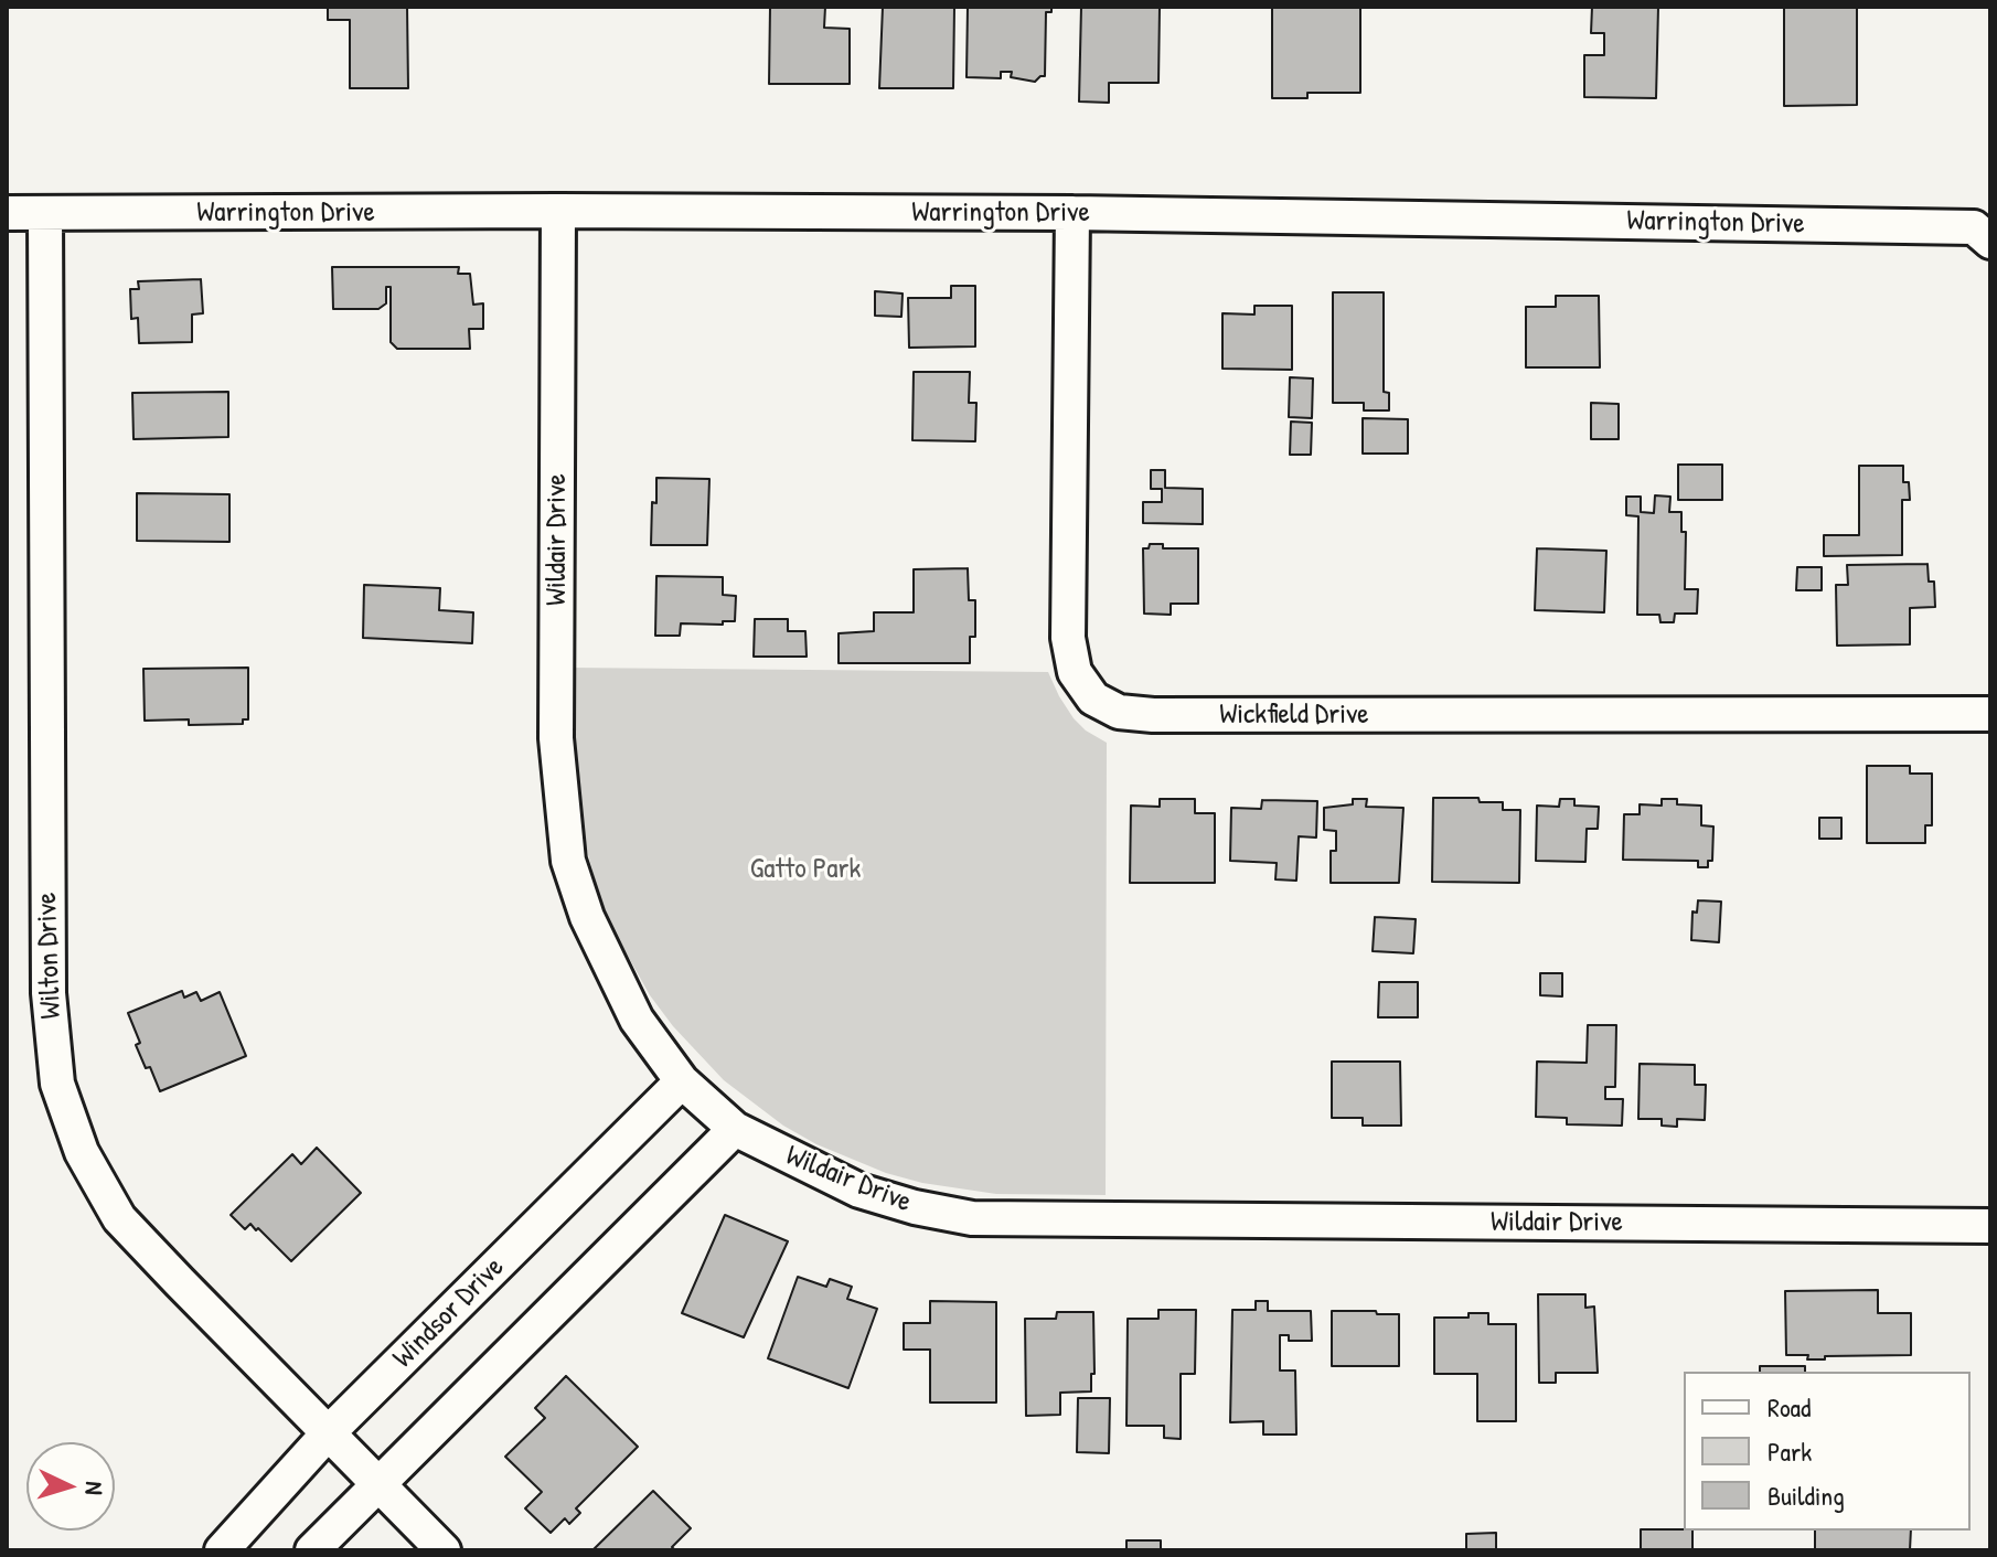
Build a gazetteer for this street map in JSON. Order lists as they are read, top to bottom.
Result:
{
  "streets": {
    "street": [
      "Warrington Drive",
      "Wildair Drive",
      "Wickfield Drive",
      "Wilton Drive",
      "Windsor Drive"
    ]
  },
  "crossings": [
    ["Warrington Drive", "Wildair Drive"],
    ["Warrington Drive", "Wickfield Drive"],
    ["Warrington Drive", "Wilton Drive"],
    ["Wildair Drive", "Windsor Drive"],
    ["Wilton Drive", "Windsor Drive"]
  ],
  "parks": ["Gatto Park"],
  "legend": ["Road", "Park", "Building"],
  "north": "right"
}
